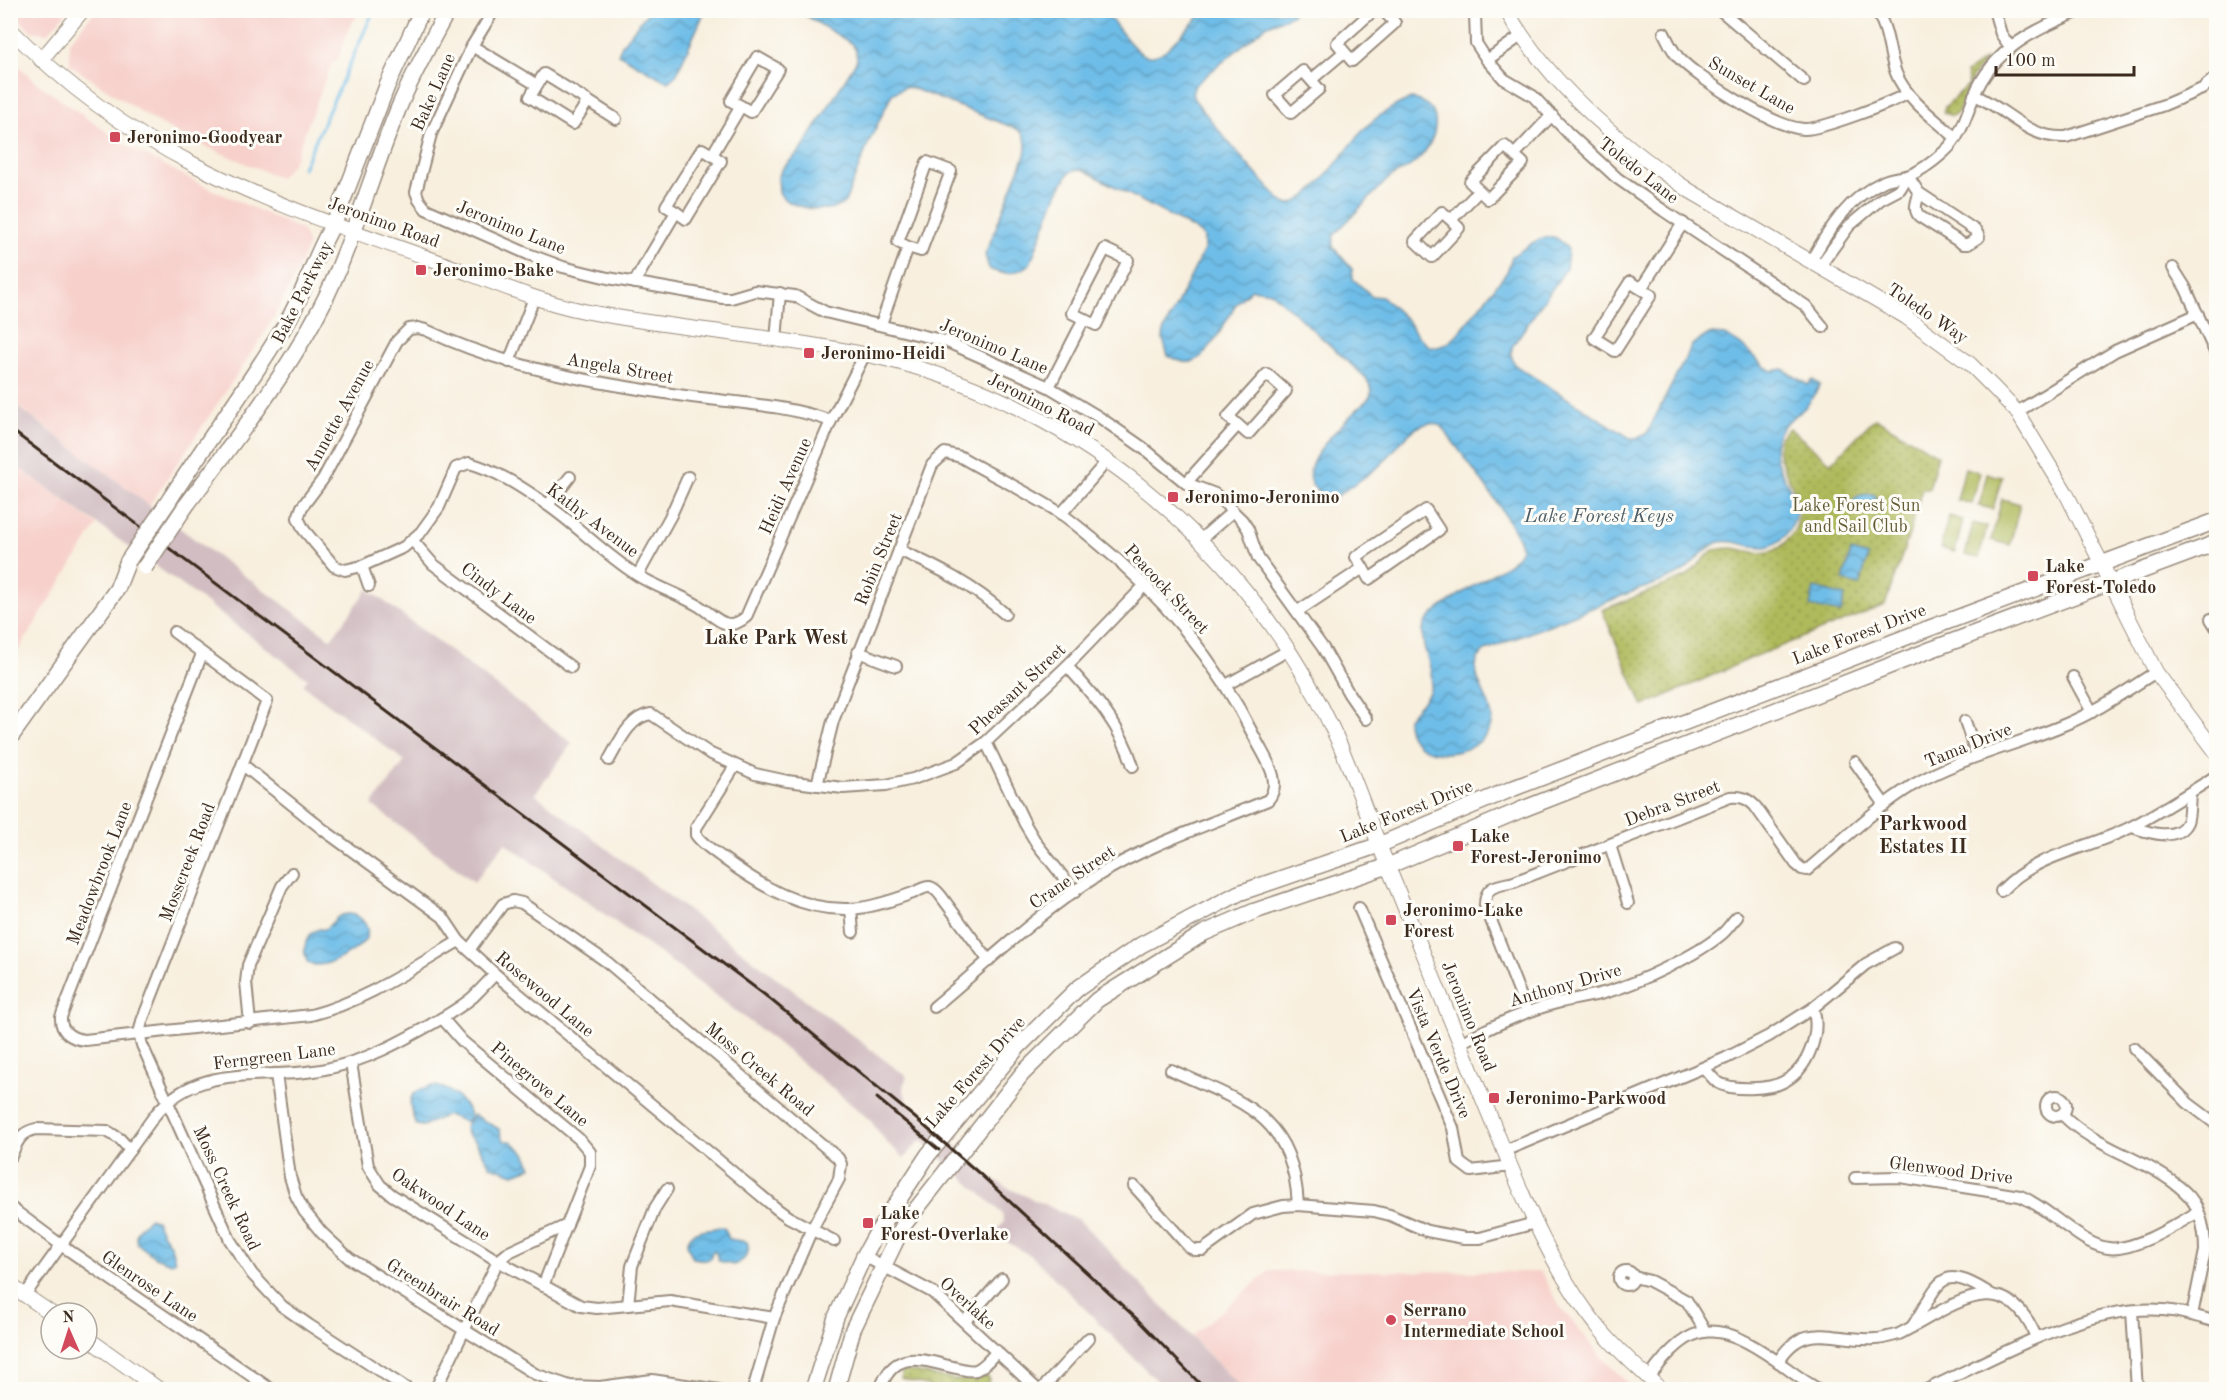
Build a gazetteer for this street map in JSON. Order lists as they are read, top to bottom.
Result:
{
  "streets": {
    "main road": [
      "Jeronimo Road",
      "Bake Parkway",
      "Toledo Way",
      "Lake Forest Drive"
    ],
    "street": [
      "Sunset Lane",
      "Bake Lane",
      "Toledo Lane",
      "Jeronimo Lane",
      "Angela Street",
      "Annette Avenue",
      "Heidi Avenue",
      "Kathy Avenue",
      "Robin Street",
      "Peacock Street",
      "Cindy Lane",
      "Pheasant Street",
      "Tama Drive",
      "Debra Street",
      "Mosscreek Road",
      "Meadowbrook Lane",
      "Crane Street",
      "Anthony Drive",
      "Rosewood Lane",
      "Vista Verde Drive",
      "Ferngreen Lane",
      "Moss Creek Road",
      "Pinegrove Lane",
      "Glenwood Drive",
      "Oakwood Lane",
      "Glenrose Lane",
      "Greenbrair Road",
      "Overlake"
    ]
  },
  "crossings": [
    ["Bake Lane", "Jeronimo Lane"],
    ["Jeronimo Road", "Bake Parkway"],
    ["Jeronimo Road", "Heidi Avenue"],
    ["Jeronimo Road", "Lake Forest Drive"],
    ["Jeronimo Road", "Anthony Drive"],
    ["Jeronimo Road", "Vista Verde Drive"],
    ["Toledo Way", "Lake Forest Drive"],
    ["Toledo Way", "Tama Drive"],
    ["Angela Street", "Annette Avenue"],
    ["Angela Street", "Heidi Avenue"],
    ["Heidi Avenue", "Kathy Avenue"],
    ["Kathy Avenue", "Cindy Lane"],
    ["Robin Street", "Peacock Street"],
    ["Robin Street", "Pheasant Street"],
    ["Peacock Street", "Pheasant Street"],
    ["Peacock Street", "Crane Street"],
    ["Lake Forest Drive", "Overlake"],
    ["Tama Drive", "Debra Street"],
    ["Debra Street", "Anthony Drive"],
    ["Mosscreek Road", "Meadowbrook Lane"],
    ["Mosscreek Road", "Rosewood Lane"],
    ["Meadowbrook Lane", "Rosewood Lane"],
    ["Rosewood Lane", "Ferngreen Lane"],
    ["Rosewood Lane", "Moss Creek Road"],
    ["Ferngreen Lane", "Moss Creek Road"],
    ["Ferngreen Lane", "Pinegrove Lane"],
    ["Ferngreen Lane", "Oakwood Lane"],
    ["Ferngreen Lane", "Glenrose Lane"],
    ["Ferngreen Lane", "Greenbrair Road"],
    ["Moss Creek Road", "Oakwood Lane"],
    ["Pinegrove Lane", "Oakwood Lane"],
    ["Oakwood Lane", "Greenbrair Road"]
  ],
  "districts": ["Lake Park West", "Parkwood Estates II"],
  "water": ["Lake Forest Keys"],
  "parks": ["Lake Forest Sun and Sail Club"],
  "places": {
    "transit": [
      "Jeronimo-Goodyear",
      "Jeronimo-Bake",
      "Jeronimo-Heidi",
      "Jeronimo-Jeronimo",
      "Lake Forest-Toledo",
      "Lake Forest-Jeronimo",
      "Jeronimo-Lake Forest",
      "Jeronimo-Parkwood",
      "Lake Forest-Overlake"
    ],
    "other": ["Serrano Intermediate School"]
  },
  "scale_bar": "100 m",
  "north": "top"
}
